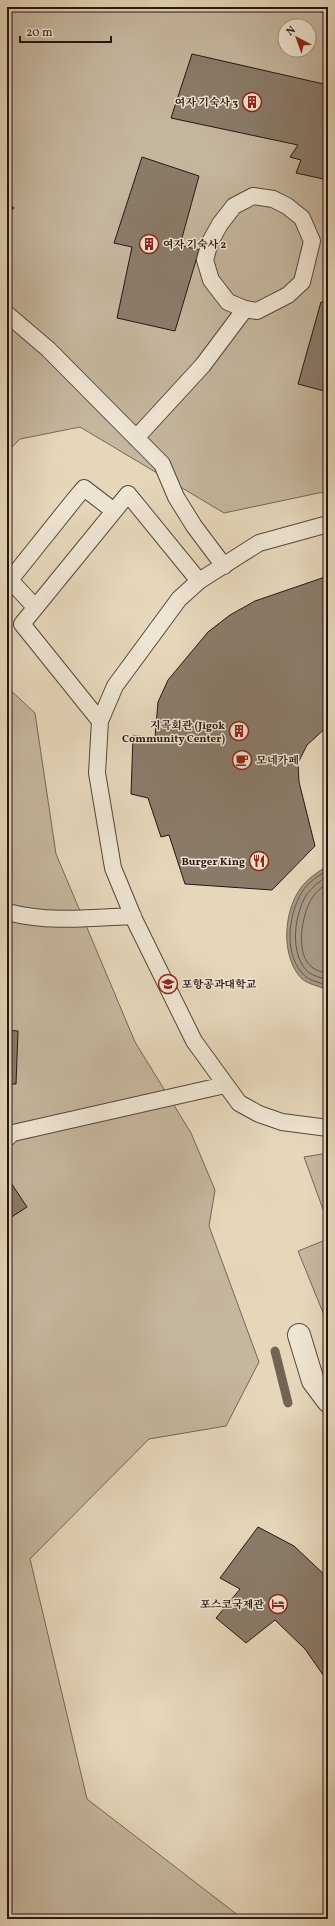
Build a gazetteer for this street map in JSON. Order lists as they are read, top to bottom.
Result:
{
  "places": {
    "building": ["여자 기숙사 3", "여자 기숙사 2", "지곡회관 (Jigok Community Center)"],
    "cafe": ["모네카페"],
    "restaurant": ["Burger King"],
    "school or university": ["포항공과대학교"],
    "hotel": ["포스코국제관"]
  },
  "scale_bar": "20 m",
  "north": "top left"
}
